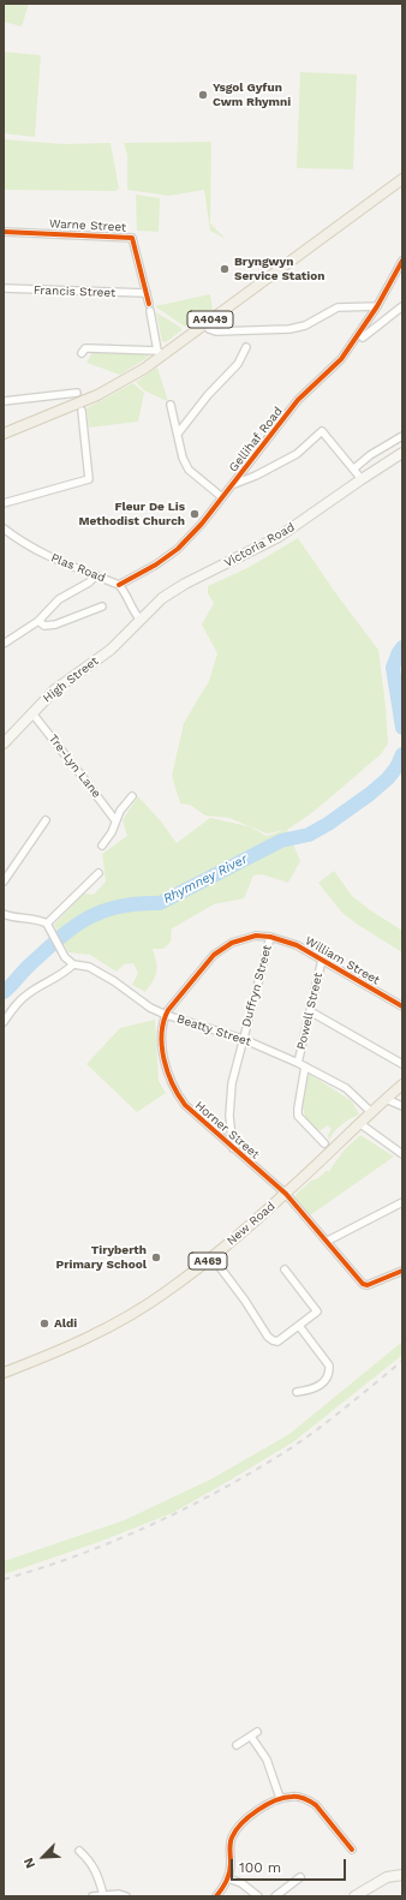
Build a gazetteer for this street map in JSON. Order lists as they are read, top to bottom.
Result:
{
  "streets": {
    "main road": [
      "A4049",
      "Victoria Road",
      "High Street",
      "New Road",
      "A469"
    ],
    "street": [
      "Warne Street",
      "Francis Street",
      "Gellihaf Road",
      "Plas Road",
      "Tre-Lyn Lane",
      "William Street",
      "Duffryn Street",
      "Powell Street",
      "Beatty Street",
      "Horner Street"
    ]
  },
  "crossings": [
    ["Warne Street", "Francis Street"],
    ["Warne Street", "A4049"],
    ["Gellihaf Road", "Plas Road"],
    ["Victoria Road", "Plas Road"],
    ["Victoria Road", "High Street"],
    ["Plas Road", "High Street"],
    ["High Street", "Tre-Lyn Lane"],
    ["William Street", "Duffryn Street"],
    ["William Street", "Powell Street"],
    ["William Street", "Beatty Street"],
    ["William Street", "Horner Street"],
    ["Duffryn Street", "Beatty Street"],
    ["Duffryn Street", "Horner Street"],
    ["Powell Street", "Beatty Street"],
    ["Beatty Street", "Horner Street"],
    ["Beatty Street", "New Road"],
    ["Horner Street", "New Road"]
  ],
  "water": ["Rhymney River"],
  "places": [
    "Ysgol Gyfun Cwm Rhymni",
    "Bryngwyn Service Station",
    "Fleur De Lis Methodist Church",
    "Tiryberth Primary School",
    "Aldi"
  ],
  "scale_bar": "100 m",
  "north": "bottom left"
}
